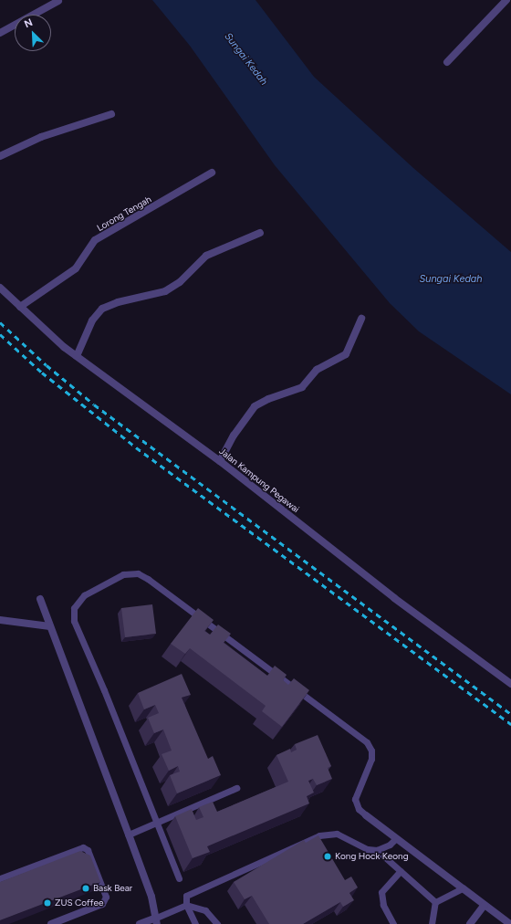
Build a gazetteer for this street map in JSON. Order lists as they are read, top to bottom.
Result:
{
  "streets": {
    "street": ["Lorong Tengah", "Jalan Kampung Pegawai"]
  },
  "crossings": [
    ["Lorong Tengah", "Jalan Kampung Pegawai"]
  ],
  "water": ["Sungai Kedah"],
  "places": ["Kong Hock Keong", "Bask Bear", "ZUS Coffee"],
  "north": "top left"
}
